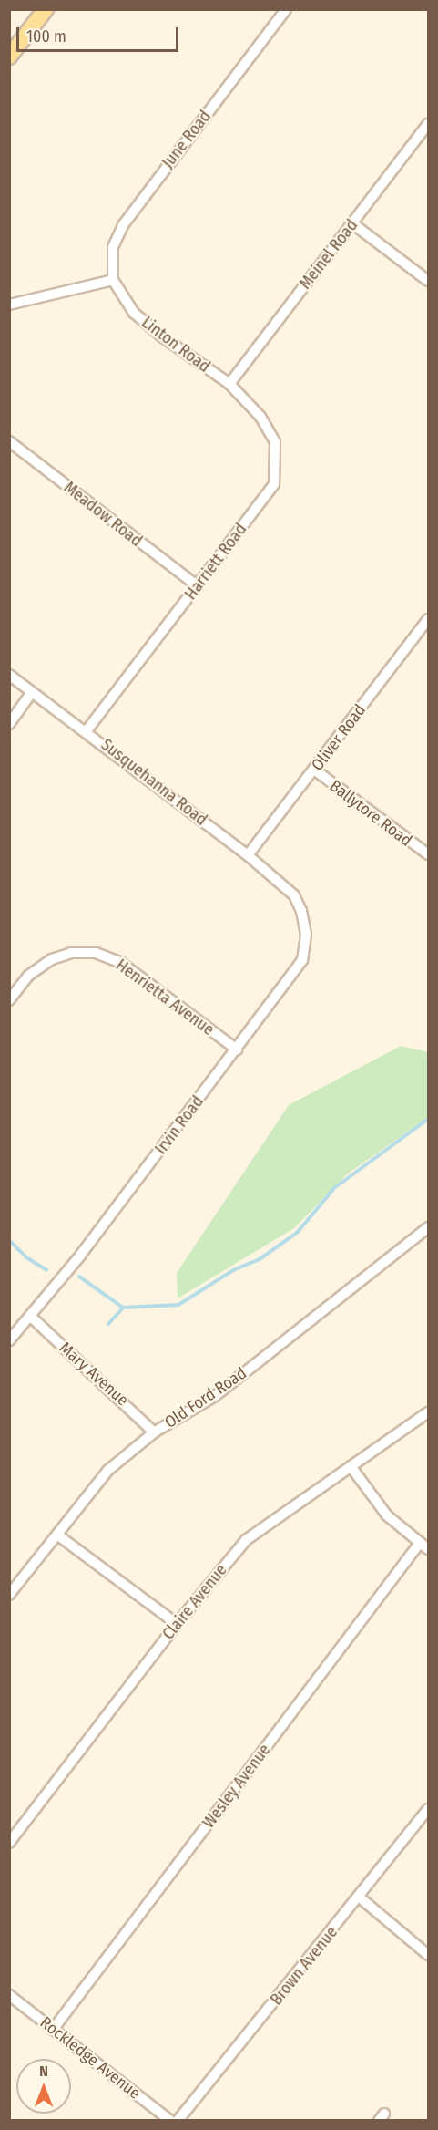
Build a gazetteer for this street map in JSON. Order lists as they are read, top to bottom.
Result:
{
  "streets": {
    "street": [
      "June Road",
      "Meinel Road",
      "Linton Road",
      "Meadow Road",
      "Harriett Road",
      "Oliver Road",
      "Susquehanna Road",
      "Ballytore Road",
      "Henrietta Avenue",
      "Irvin Road",
      "Mary Avenue",
      "Old Ford Road",
      "Claire Avenue",
      "Wesley Avenue",
      "Brown Avenue",
      "Rockledge Avenue"
    ]
  },
  "crossings": [
    ["June Road", "Linton Road"],
    ["Meinel Road", "Linton Road"],
    ["Meinel Road", "Harriett Road"],
    ["Linton Road", "Harriett Road"],
    ["Meadow Road", "Harriett Road"],
    ["Harriett Road", "Susquehanna Road"],
    ["Oliver Road", "Susquehanna Road"],
    ["Oliver Road", "Ballytore Road"],
    ["Susquehanna Road", "Irvin Road"],
    ["Henrietta Avenue", "Irvin Road"],
    ["Irvin Road", "Mary Avenue"],
    ["Mary Avenue", "Old Ford Road"],
    ["Wesley Avenue", "Rockledge Avenue"]
  ],
  "scale_bar": "100 m",
  "north": "top"
}
